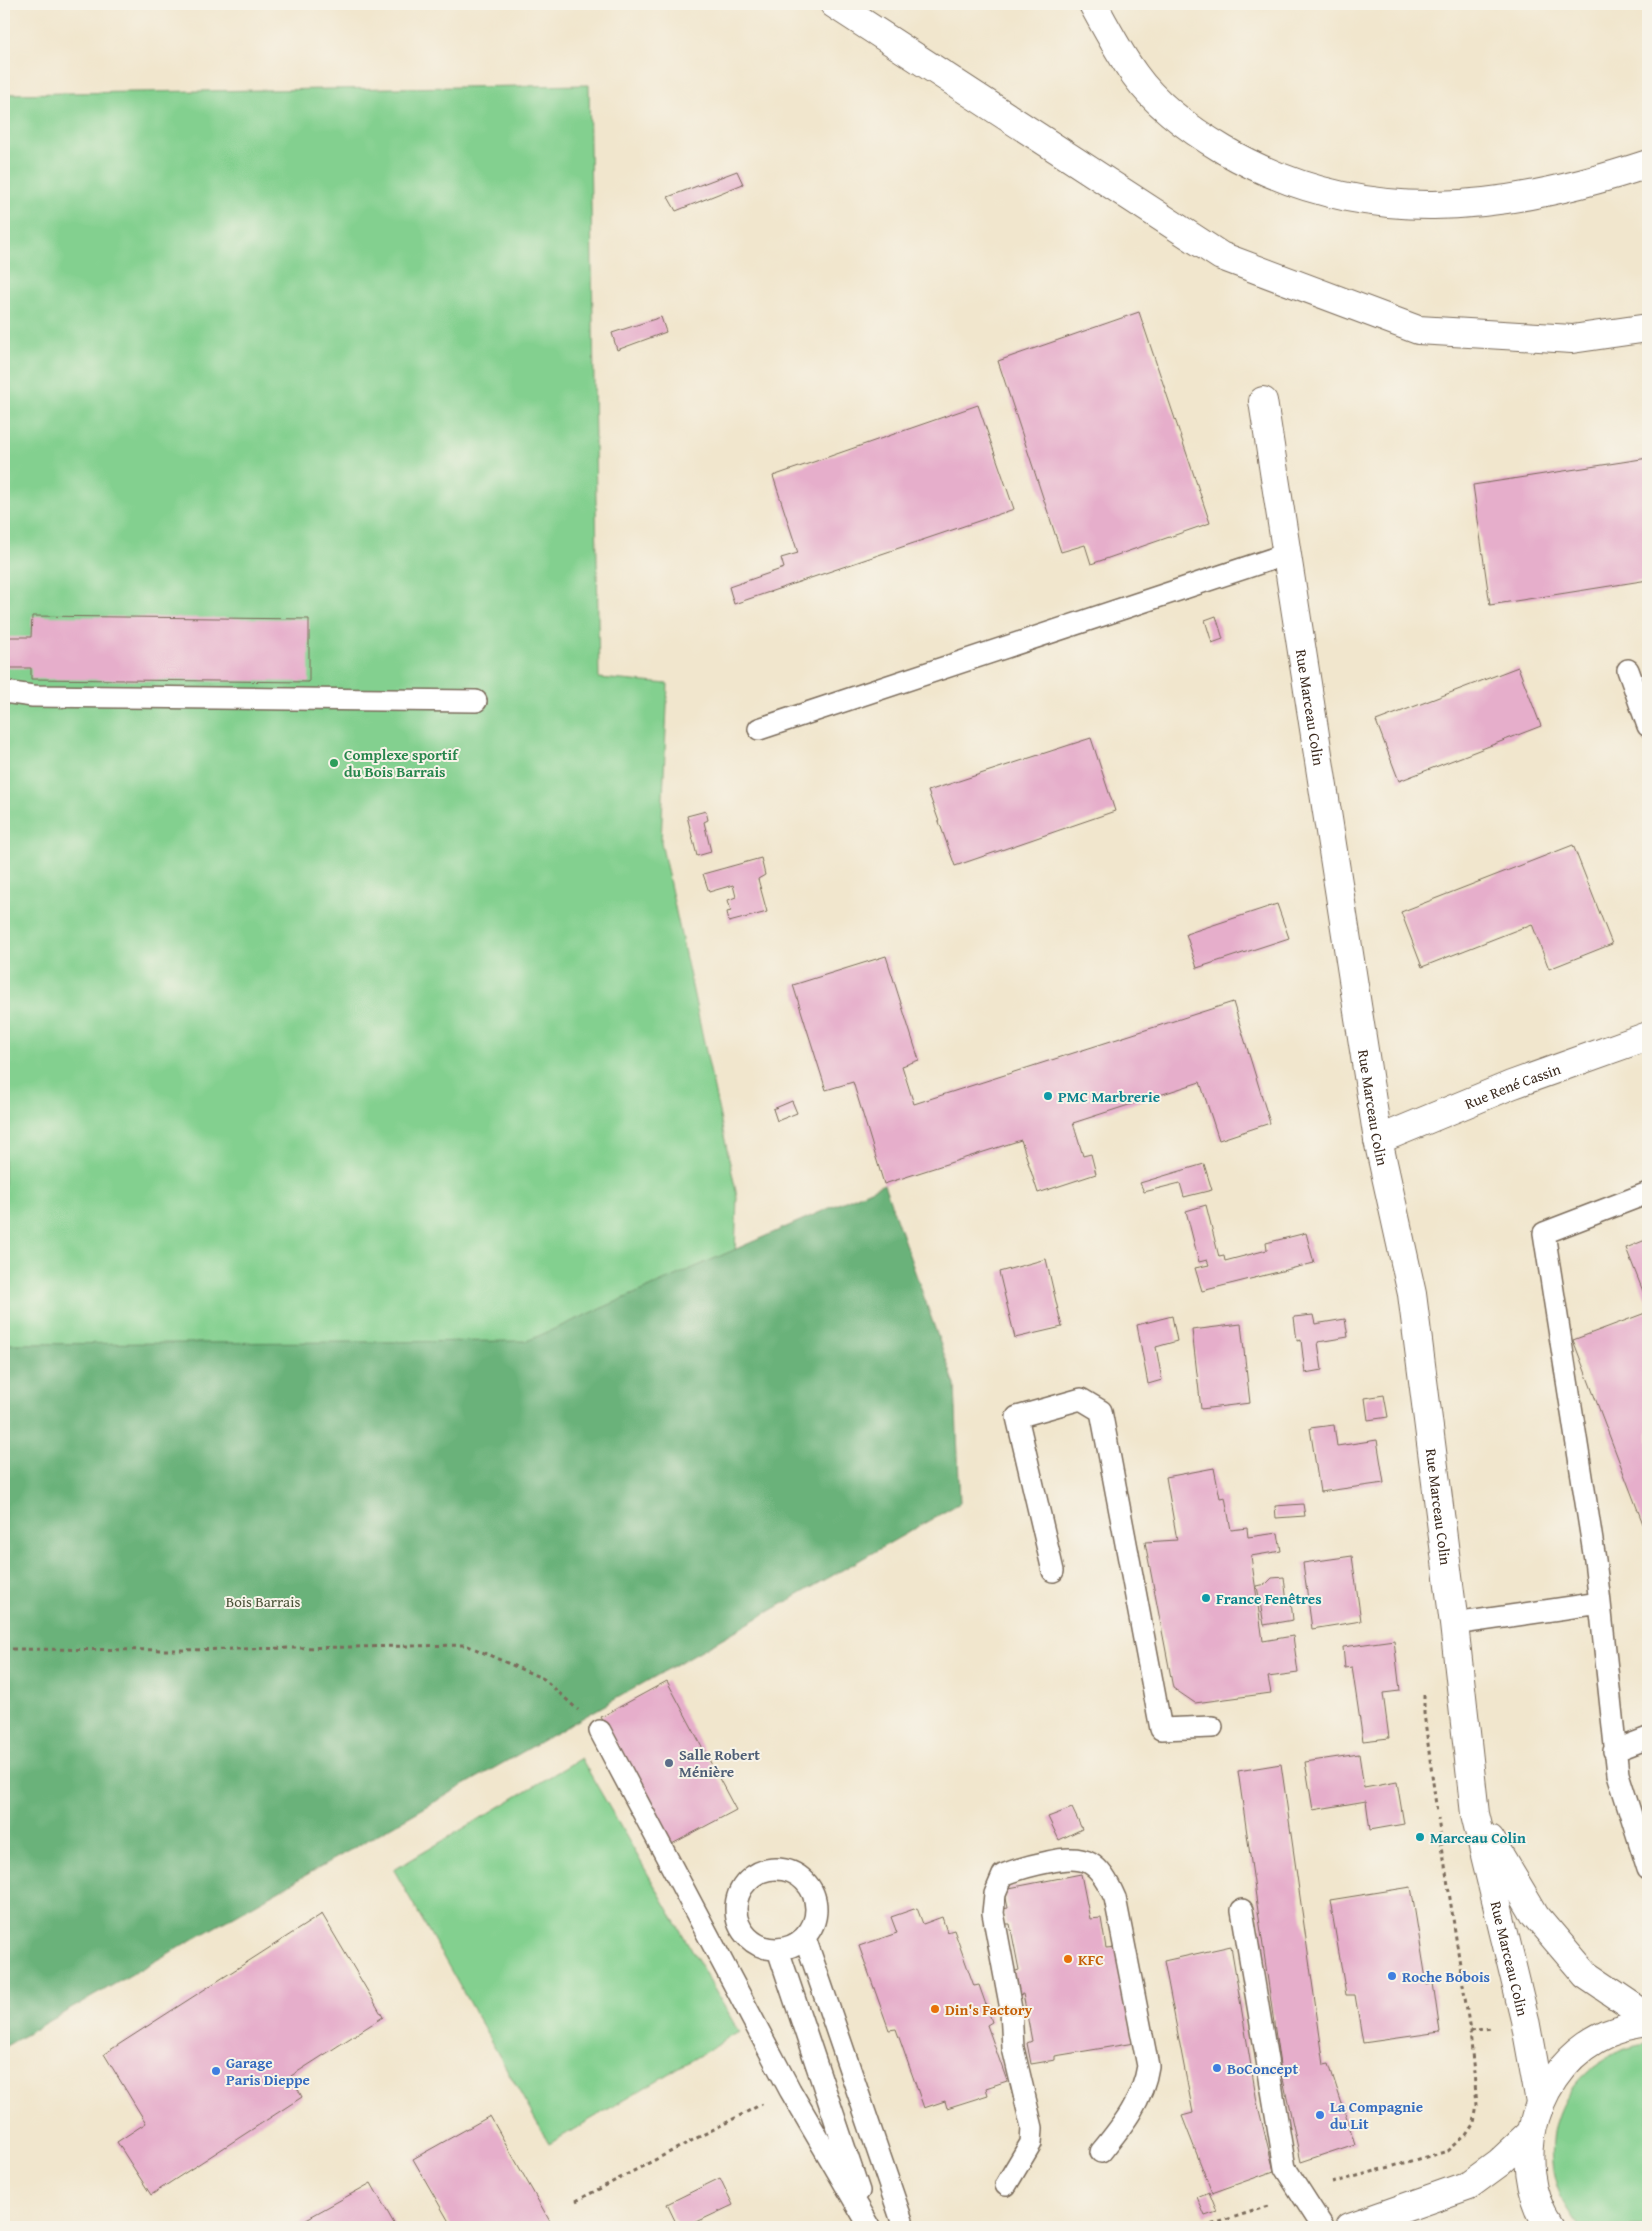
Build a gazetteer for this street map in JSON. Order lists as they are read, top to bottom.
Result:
{
  "streets": {
    "main road": ["Rue Marceau Colin", "Rue René Cassin"]
  },
  "crossings": [
    ["Rue Marceau Colin", "Rue René Cassin"]
  ],
  "parks": ["Bois Barrais"],
  "places": [
    "Complexe sportif du Bois Barrais",
    "PMC Marbrerie",
    "France Fenêtres",
    "Salle Robert Ménière",
    "Marceau Colin",
    "KFC",
    "Roche Bobois",
    "Din's Factory",
    "BoConcept",
    "Garage Paris Dieppe",
    "La Compagnie du Lit"
  ]
}
